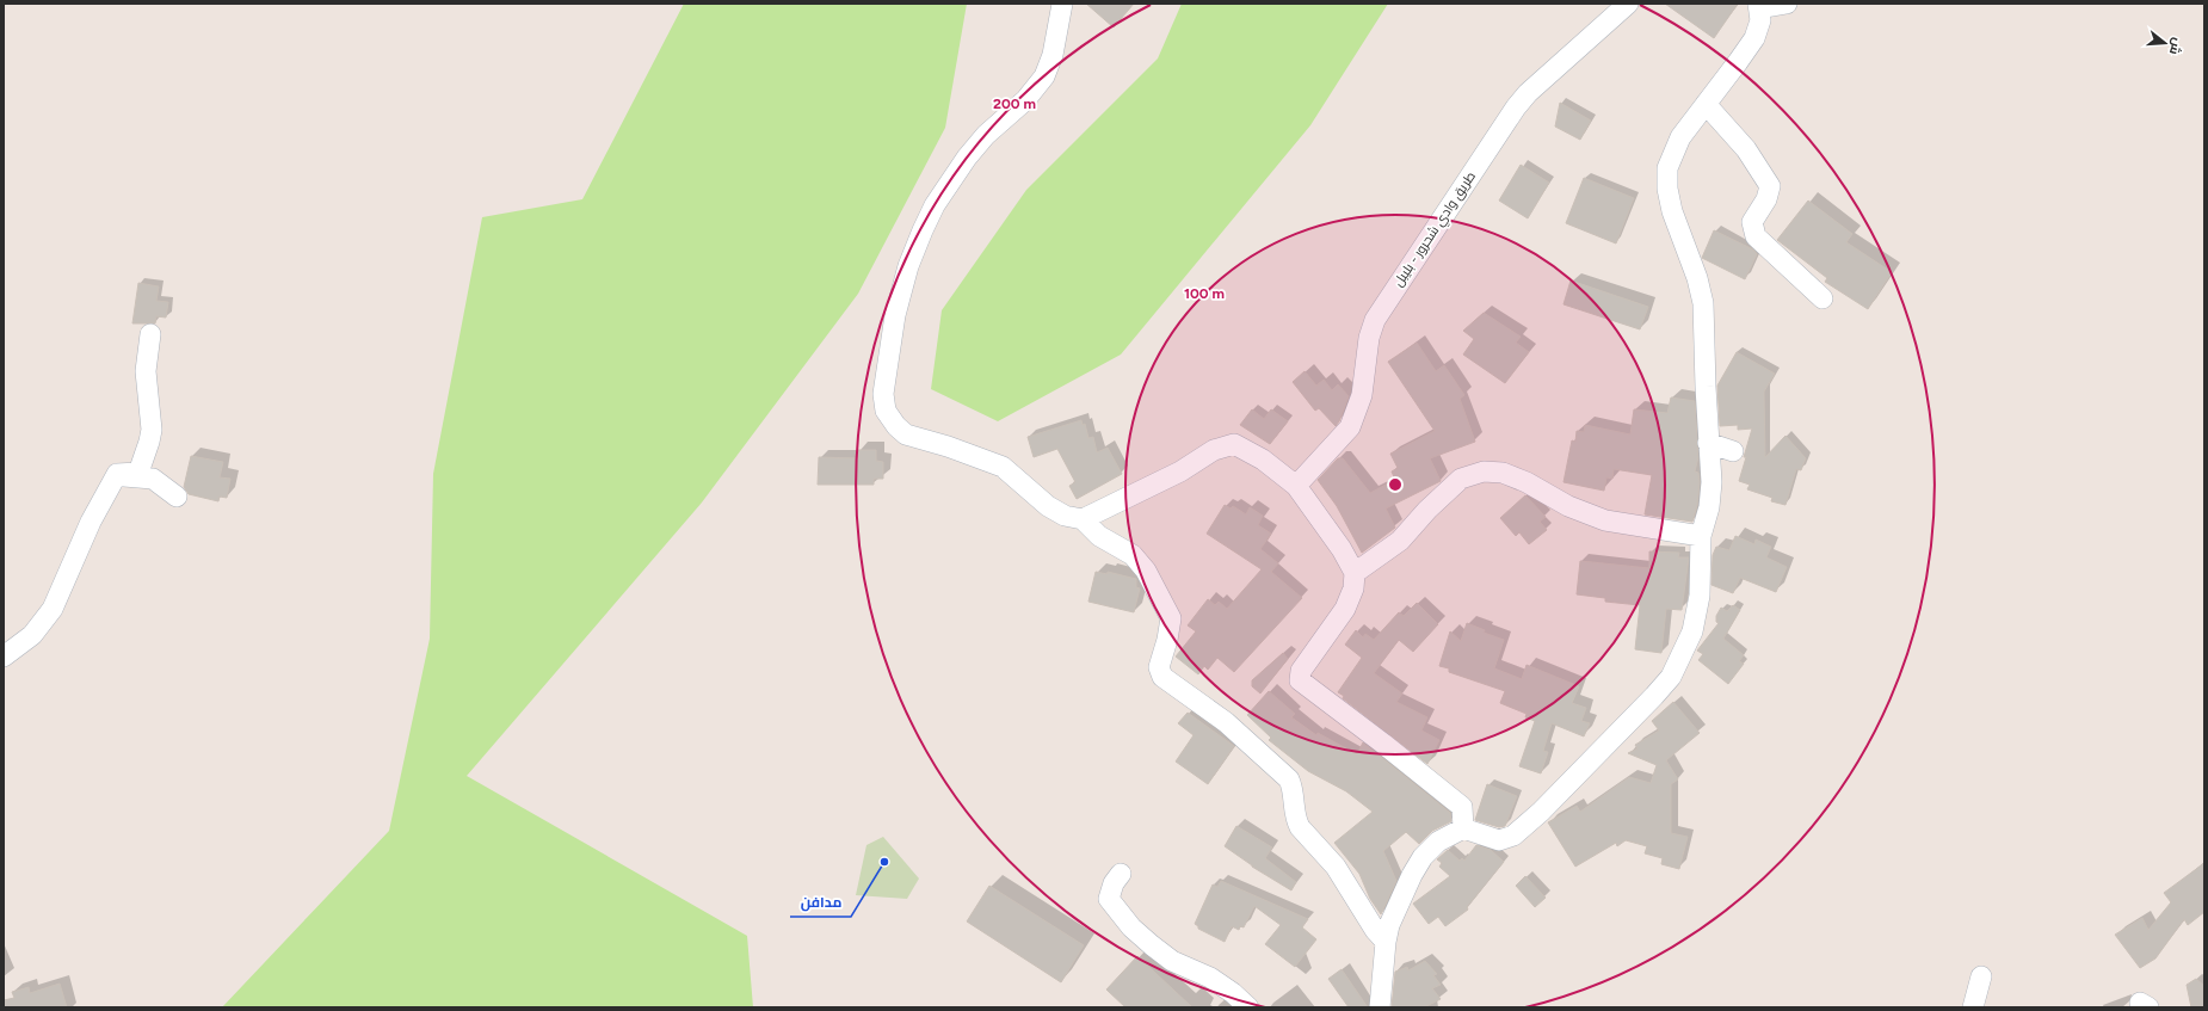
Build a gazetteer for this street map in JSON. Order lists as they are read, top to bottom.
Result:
{
  "streets": {
    "street": ["طريق وادي شحرور - بليبل"]
  },
  "places": ["مدافن"],
  "north": "right",
  "rings": ["200 m", "100 m"]
}
